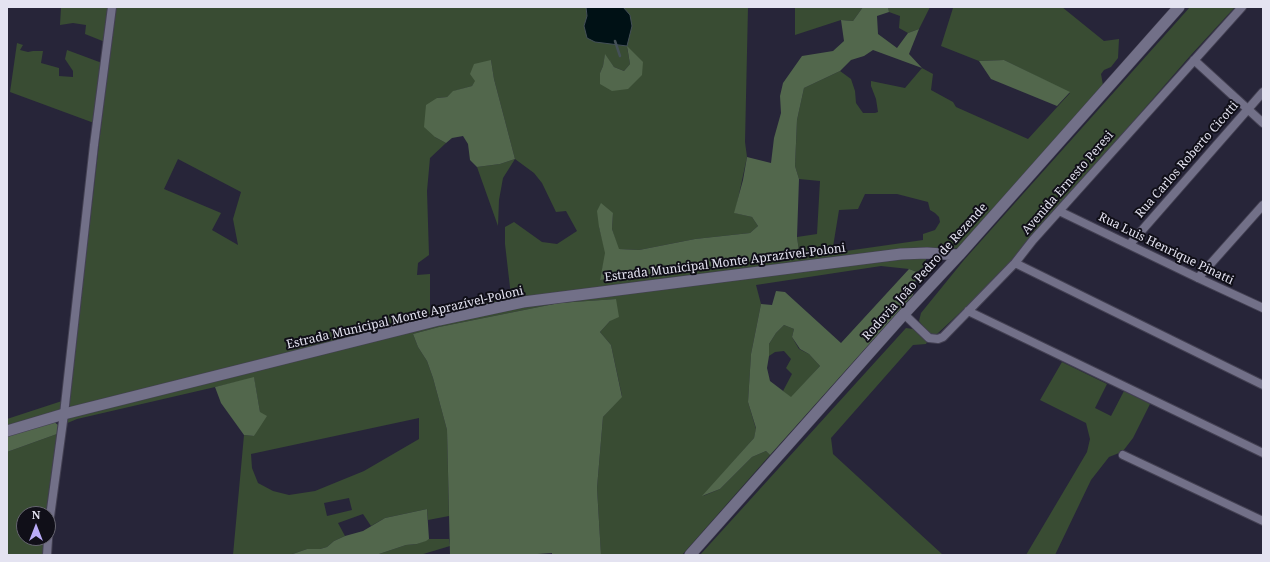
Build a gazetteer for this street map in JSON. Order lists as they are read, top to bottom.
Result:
{
  "streets": {
    "street": [
      "Rua Carlos Roberto Cicotti",
      "Avenida Ernesto Peresi",
      "Rua Luis Henrique Pinatti",
      "Estrada Municipal Monte Aprazível-Poloni",
      "Rodovia João Pedro de Rezende"
    ]
  },
  "crossings": [
    ["Rua Carlos Roberto Cicotti", "Rua Luis Henrique Pinatti"],
    ["Avenida Ernesto Peresi", "Rua Luis Henrique Pinatti"],
    ["Avenida Ernesto Peresi", "Rodovia João Pedro de Rezende"],
    ["Estrada Municipal Monte Aprazível-Poloni", "Rodovia João Pedro de Rezende"]
  ],
  "north": "top"
}
